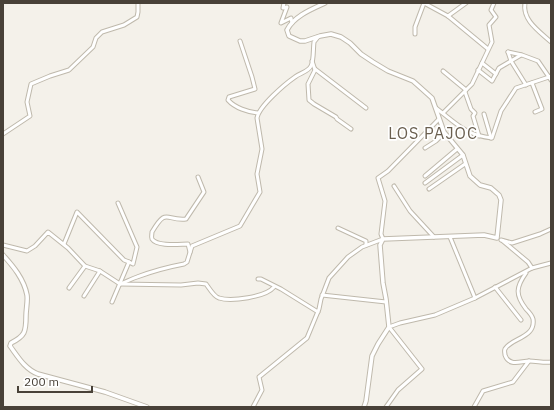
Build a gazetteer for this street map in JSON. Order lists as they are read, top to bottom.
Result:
{
  "districts": ["LOS PAJOC"],
  "scale_bar": "200 m"
}
